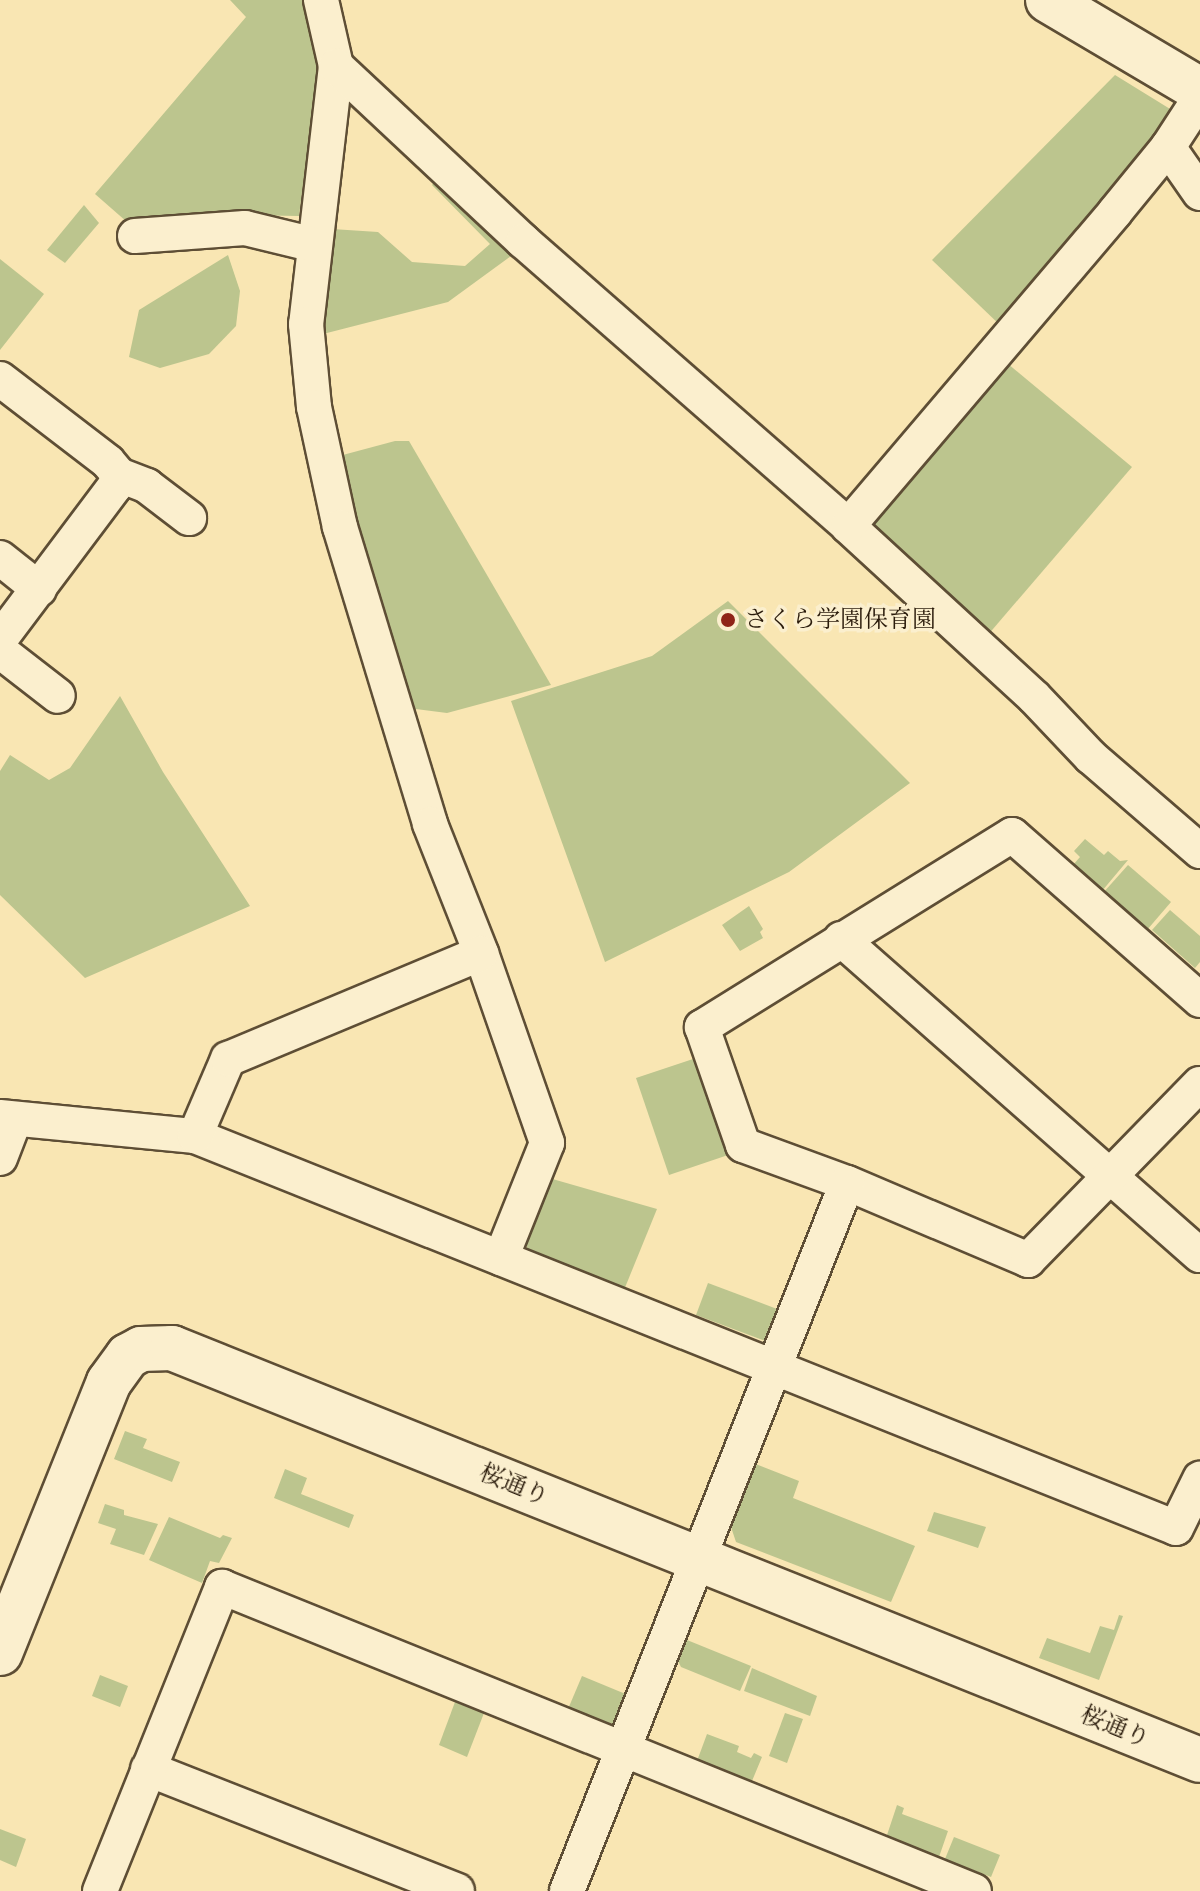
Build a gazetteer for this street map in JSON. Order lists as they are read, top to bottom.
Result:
{
  "streets": {
    "street": ["桜通り"]
  },
  "places": ["さくら学園保育園"]
}
